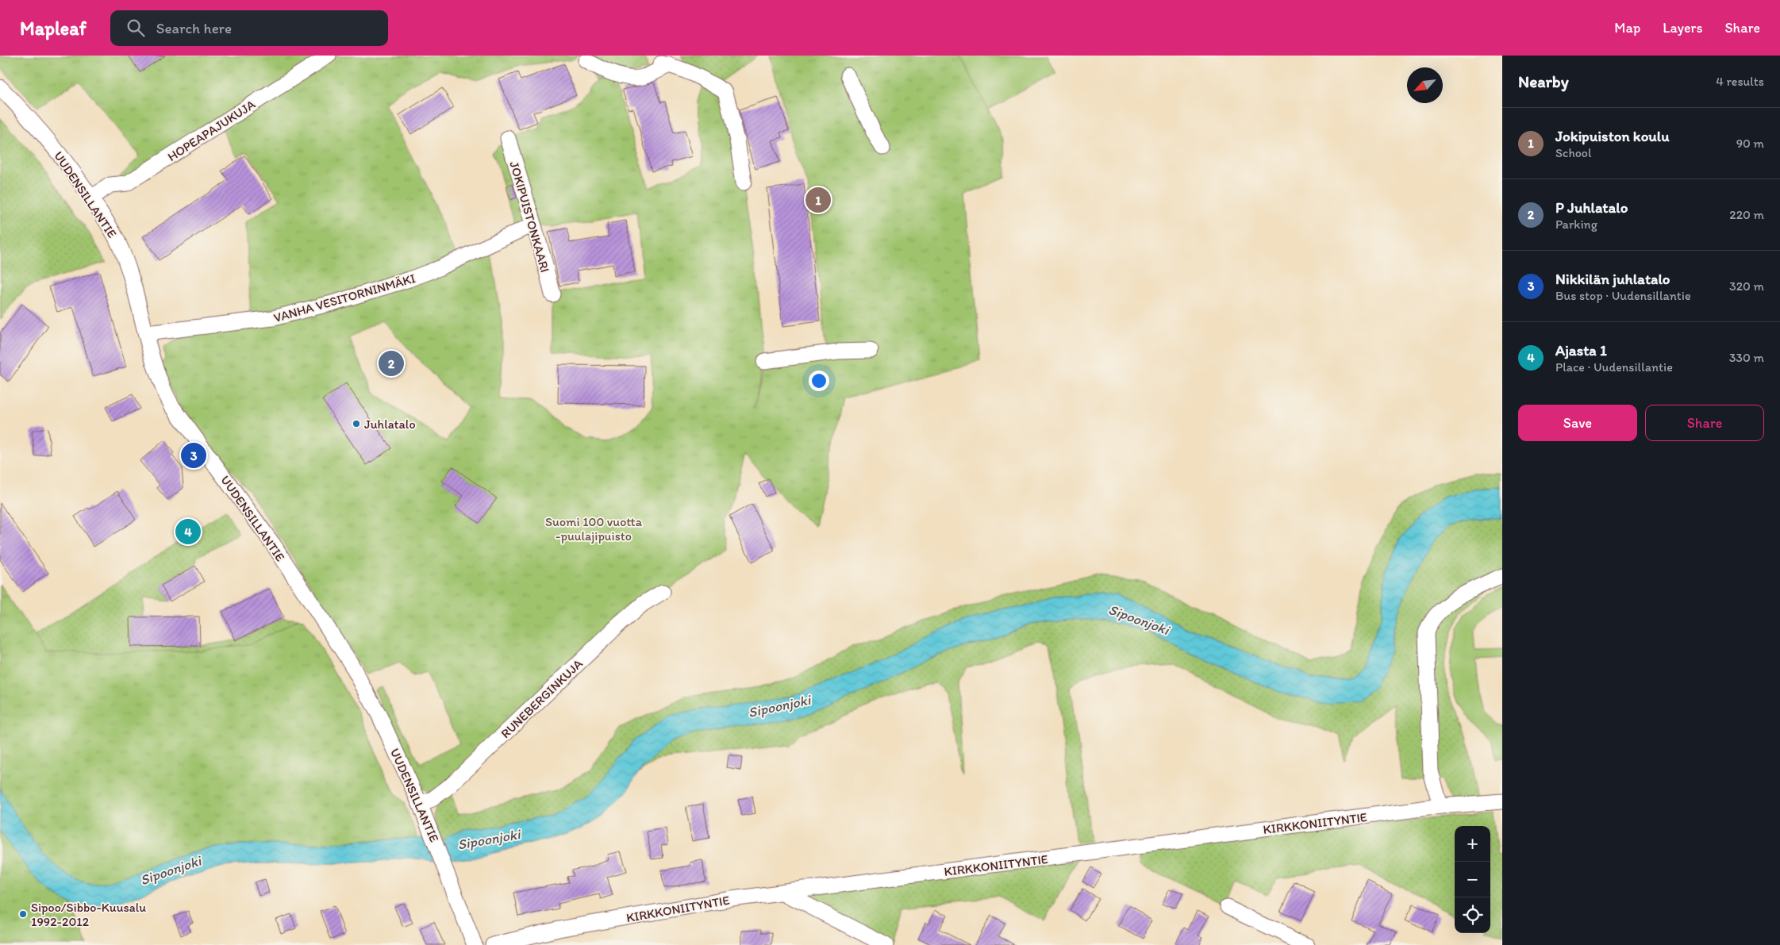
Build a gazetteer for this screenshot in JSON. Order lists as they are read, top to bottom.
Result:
{
  "streets": {
    "street": [
      "HOPEAPAJUKUJA",
      "UUDENSILLANTIE",
      "JOKIPUISTONKAARI",
      "VANHA VESITORNINMÄKI",
      "RUNEBERGINKUJA",
      "KIRKKONIITYNTIE"
    ]
  },
  "crossings": [
    ["HOPEAPAJUKUJA", "UUDENSILLANTIE"],
    ["UUDENSILLANTIE", "VANHA VESITORNINMÄKI"],
    ["UUDENSILLANTIE", "RUNEBERGINKUJA"],
    ["JOKIPUISTONKAARI", "VANHA VESITORNINMÄKI"]
  ],
  "water": ["Sipoonjoki"],
  "parks": ["Suomi 100 vuotta -puulajipuisto"],
  "places": ["Juhlatalo", "Sipoo/Sibbo-Kuusalu 1992-2012"],
  "north": "bottom left",
  "page": {
    "header": "Mapleaf",
    "search": "Search here",
    "nav": ["Map", "Layers", "Share"],
    "heading": ["Nearby", "4 results"],
    "list": [
      {
        "mark": "1",
        "name": "Jokipuiston koulu",
        "note": "School",
        "value": "90 m"
      },
      {
        "mark": "2",
        "name": "P Juhlatalo",
        "note": "Parking",
        "value": "220 m"
      },
      {
        "mark": "3",
        "name": "Nikkilän juhlatalo",
        "note": "Bus stop · Uudensillantie",
        "value": "320 m"
      },
      {
        "mark": "4",
        "name": "Ajasta 1",
        "note": "Place · Uudensillantie",
        "value": "330 m"
      }
    ],
    "pins": [
      "1",
      "2",
      "3",
      "4"
    ],
    "buttons": ["Save", "Share"],
    "map_buttons": ["+", "−"]
  }
}
